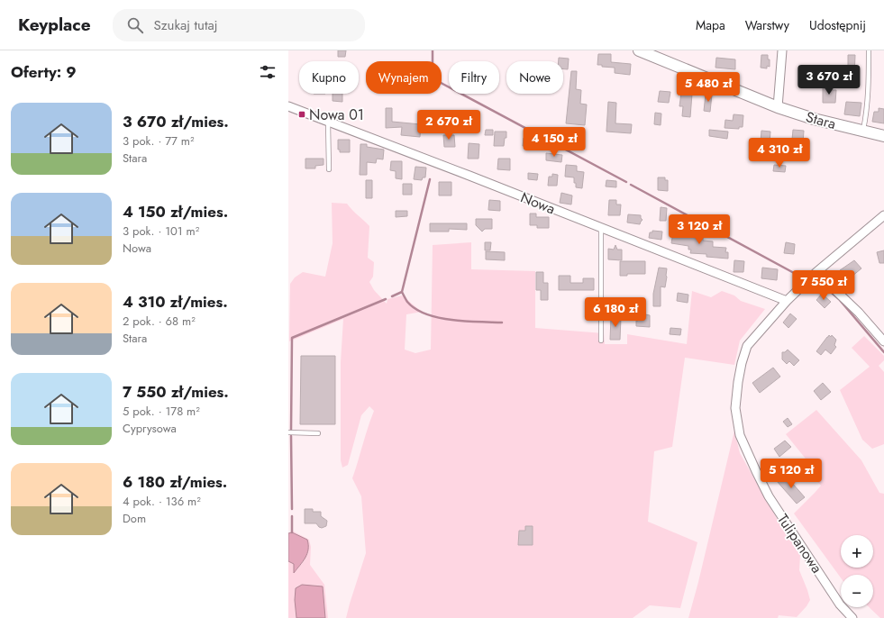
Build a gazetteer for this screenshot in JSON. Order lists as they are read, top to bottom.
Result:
{
  "streets": {
    "street": ["Stara", "Nowa", "Tulipanowa"]
  },
  "crossings": [
    ["Nowa", "Tulipanowa"]
  ],
  "places": {
    "transit": ["Nowa 01"]
  },
  "page": {
    "header": "Keyplace",
    "search": "Szukaj tutaj",
    "nav": ["Mapa", "Warstwy", "Udostępnij"],
    "heading": "Oferty: 9",
    "chip": [
      "Kupno",
      "Wynajem",
      "Filtry",
      "Nowe"
    ],
    "price": [
      "3 670 zł",
      "5 480 zł",
      "2 670 zł",
      "4 150 zł",
      "4 310 zł",
      "3 120 zł",
      "7 550 zł",
      "6 180 zł",
      "5 120 zł"
    ],
    "list": [
      {
        "name": "3 670 zł/mies.",
        "note": "3 pok. · 77 m² · Stara"
      },
      {
        "name": "4 150 zł/mies.",
        "note": "3 pok. · 101 m² · Nowa"
      },
      {
        "name": "4 310 zł/mies.",
        "note": "2 pok. · 68 m² · Stara"
      },
      {
        "name": "7 550 zł/mies.",
        "note": "5 pok. · 178 m² · Cyprysowa"
      },
      {
        "name": "6 180 zł/mies.",
        "note": "4 pok. · 136 m² · Dom"
      }
    ],
    "map_buttons": ["+", "−"]
  }
}
